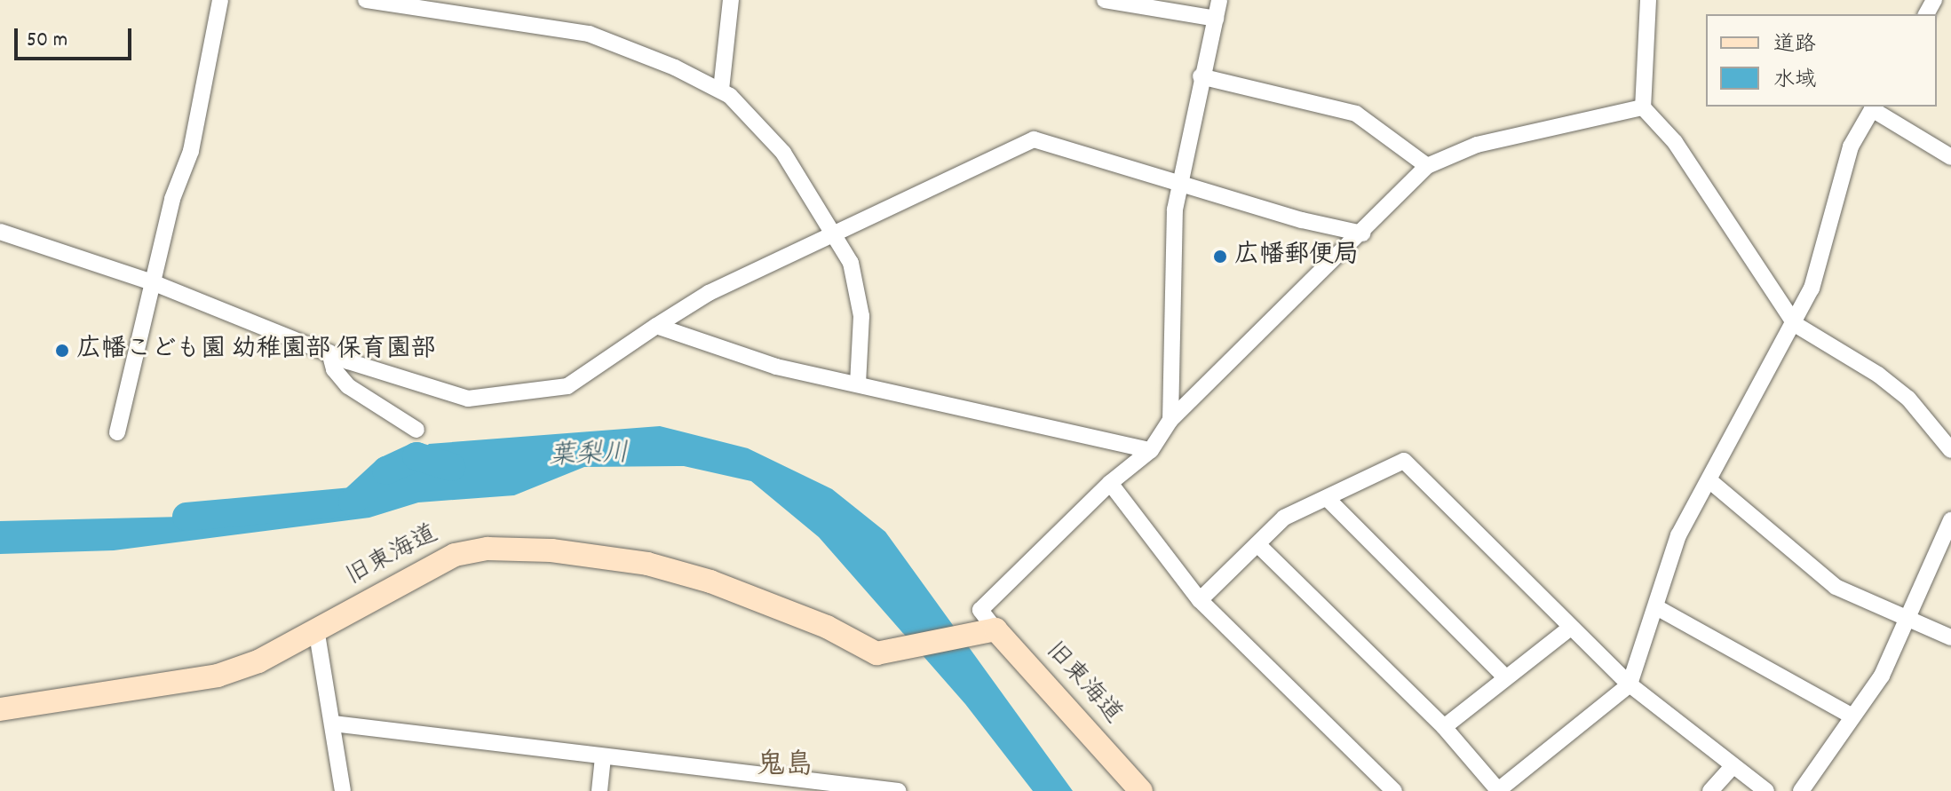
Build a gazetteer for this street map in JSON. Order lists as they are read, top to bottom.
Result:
{
  "streets": {
    "main road": ["旧東海道"]
  },
  "districts": ["鬼島"],
  "water": ["葉梨川"],
  "places": ["広幡郵便局", "広幡こども園 幼稚園部 保育園部"],
  "legend": ["道路", "水域"],
  "scale_bar": "50 m"
}
